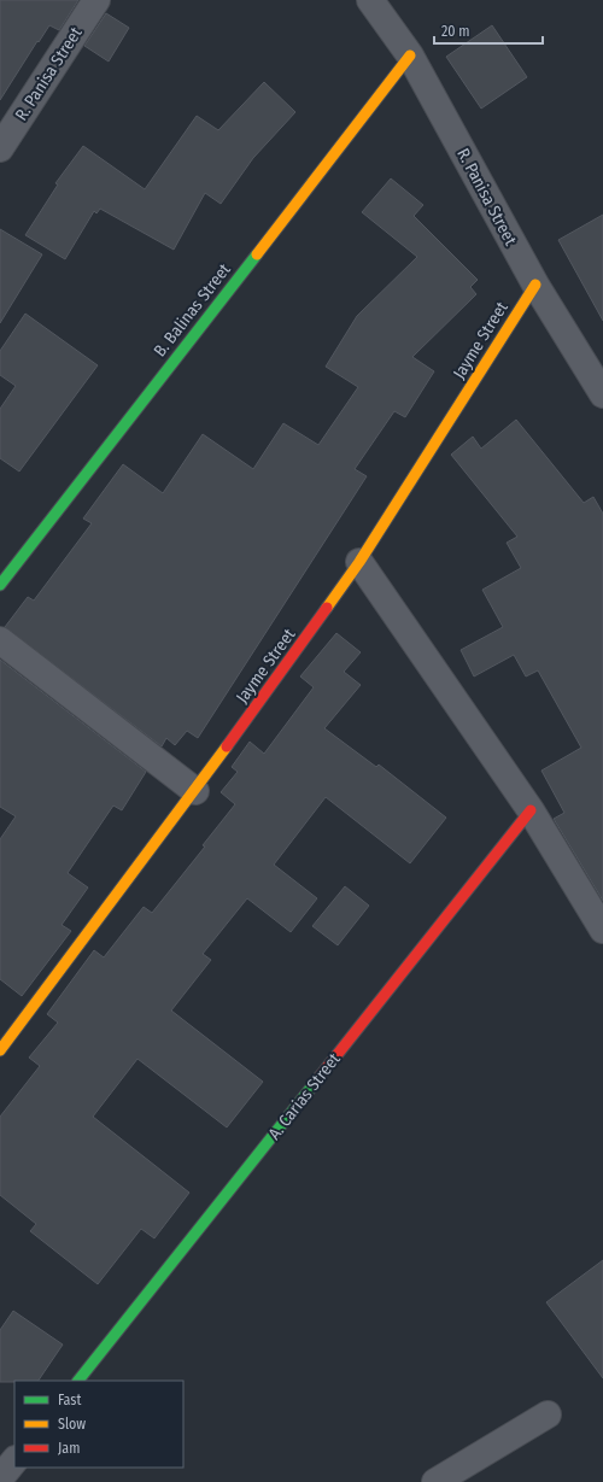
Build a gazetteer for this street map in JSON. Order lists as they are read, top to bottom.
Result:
{
  "streets": {
    "street": [
      "R. Panisa Street",
      "B. Balinas Street",
      "Jayme Street",
      "A. Carias Street"
    ]
  },
  "crossings": [
    ["R. Panisa Street", "B. Balinas Street"],
    ["R. Panisa Street", "Jayme Street"]
  ],
  "legend": ["Fast", "Slow", "Jam"],
  "scale_bar": "20 m"
}
